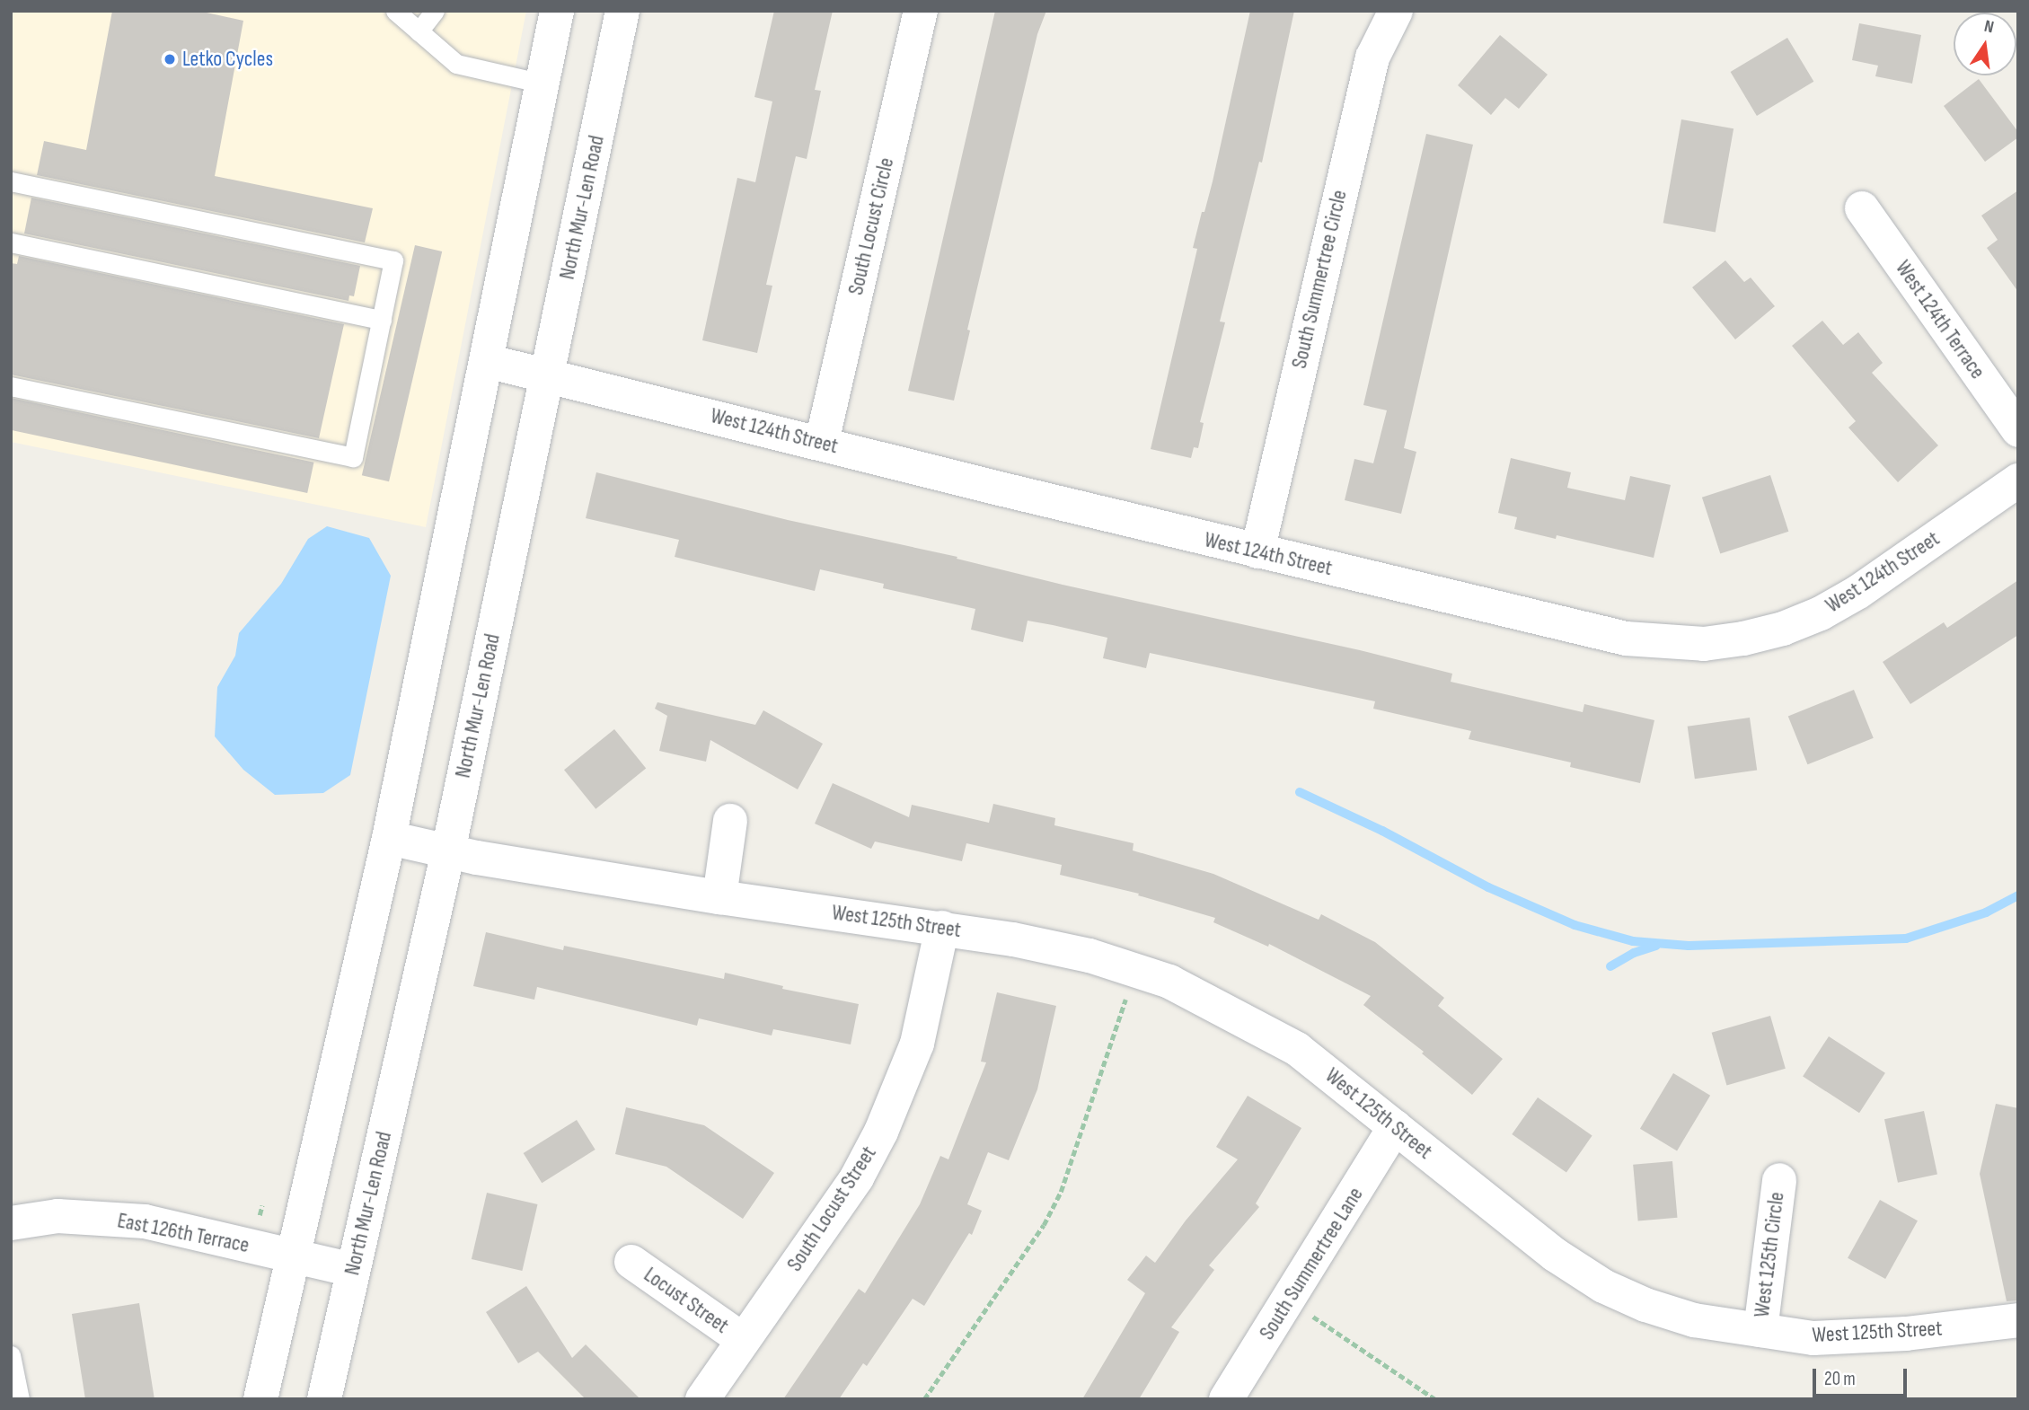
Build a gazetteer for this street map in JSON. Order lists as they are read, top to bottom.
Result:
{
  "streets": {
    "street": [
      "North Mur-Len Road",
      "South Locust Circle",
      "South Summertree Circle",
      "West 124th Terrace",
      "West 124th Street",
      "West 125th Street",
      "South Locust Street",
      "East 126th Terrace",
      "West 125th Circle",
      "South Summertree Lane",
      "Locust Street"
    ]
  },
  "crossings": [
    ["North Mur-Len Road", "West 124th Street"],
    ["North Mur-Len Road", "West 125th Street"],
    ["North Mur-Len Road", "East 126th Terrace"],
    ["South Locust Circle", "West 124th Street"],
    ["South Summertree Circle", "West 124th Street"],
    ["West 125th Street", "South Locust Street"],
    ["West 125th Street", "West 125th Circle"],
    ["West 125th Street", "South Summertree Lane"],
    ["South Locust Street", "Locust Street"]
  ],
  "places": ["Letko Cycles"],
  "scale_bar": "20 m",
  "north": "top"
}
